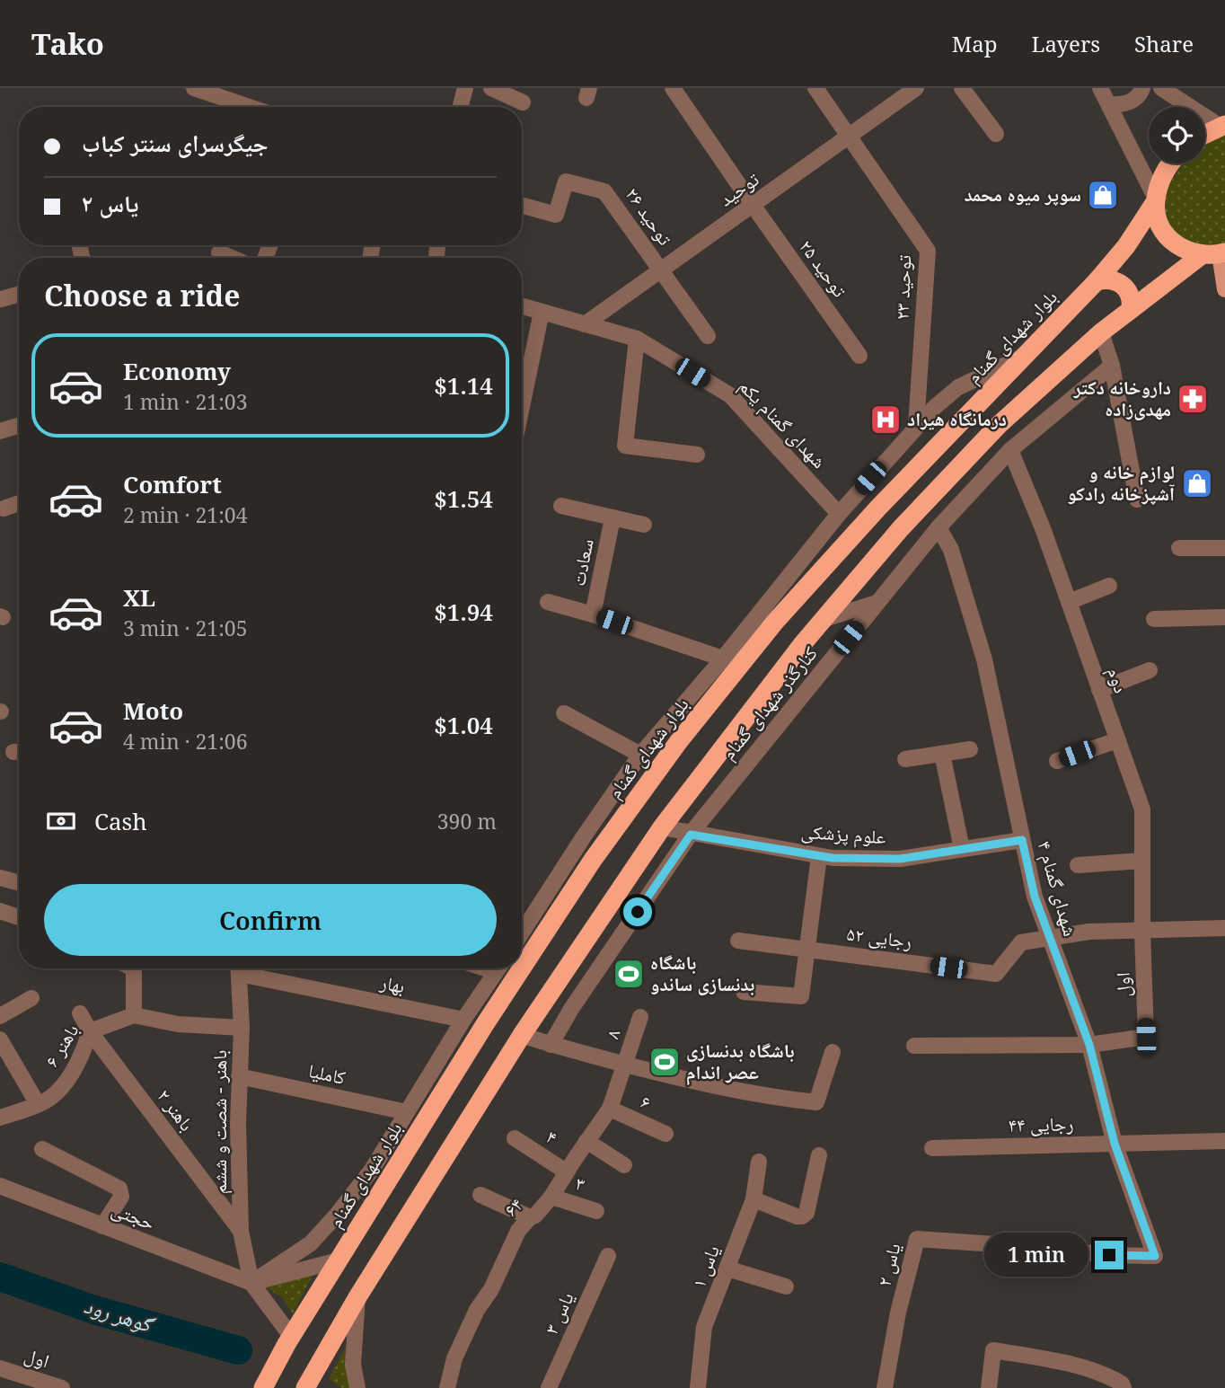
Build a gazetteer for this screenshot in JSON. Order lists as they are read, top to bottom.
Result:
{
  "streets": {
    "highway": ["بلوار شهدای گمنام"],
    "street": [
      "توحید",
      "توحید ۲۶",
      "توحید ۲۵",
      "توحید ۲۳",
      "شهدای گمنام یکم",
      "سعادت",
      "دوم",
      "کنارگذر شهدای گمنام",
      "علوم پزشکی",
      "شهدای گمنام ۴",
      "رجایی ۵۲",
      "بهار",
      "اول",
      "۸",
      "باهنر ۶",
      "کاملیا",
      "۶",
      "باهنر ۲",
      "باهنر - شصت و ششم",
      "رجایی ۴۴",
      "۴",
      "۳",
      "۶۴",
      "حجتی",
      "یاس ۲",
      "یاس ۱",
      "یاس ۳"
    ]
  },
  "crossings": [
    ["توحید", "توحید ۲۶"],
    ["توحید", "توحید ۲۵"],
    ["توحید", "توحید ۲۳"],
    ["توحید", "شهدای گمنام یکم"],
    ["دوم", "کنارگذر شهدای گمنام"],
    ["دوم", "رجایی ۵۲"],
    ["دوم", "اول"],
    ["کنارگذر شهدای گمنام", "علوم پزشکی"],
    ["کنارگذر شهدای گمنام", "شهدای گمنام ۴"],
    ["علوم پزشکی", "شهدای گمنام ۴"],
    ["شهدای گمنام ۴", "رجایی ۵۲"],
    ["شهدای گمنام ۴", "اول"],
    ["شهدای گمنام ۴", "رجایی ۴۴"],
    ["شهدای گمنام ۴", "یاس ۲"],
    ["رجایی ۵۲", "اول"],
    ["۸", "۶۴"],
    ["باهنر ۶", "باهنر ۲"],
    ["کاملیا", "باهنر - شصت و ششم"],
    ["۶", "۶۴"],
    ["باهنر ۲", "باهنر - شصت و ششم"],
    ["باهنر - شصت و ششم", "حجتی"],
    ["۴", "۶۴"],
    ["۳", "۶۴"]
  ],
  "water": ["گوهر رود"],
  "places": {
    "shop": ["سوپر میوه محمد", "لوازم خانه و آشپزخانه رادکو"],
    "pharmacy": ["داروخانه دکتر مهدی‌زاده"],
    "hospital": ["درمانگاه هیراد"],
    "sports": ["باشگاه بدنسازی ساندو", "باشگاه بدنسازی عصر اندام"]
  },
  "page": {
    "header": "Tako",
    "nav": ["Map", "Layers", "Share"],
    "banner": ["جیگرسرای سنتر کباب", "یاس ۲"],
    "heading": "Choose a ride",
    "list": [
      {
        "name": "Economy",
        "note": "1 min · 21:03",
        "value": "$1.14"
      },
      {
        "name": "Comfort",
        "note": "2 min · 21:04",
        "value": "$1.54"
      },
      {
        "name": "XL",
        "note": "3 min · 21:05",
        "value": "$1.94"
      },
      {
        "name": "Moto",
        "note": "4 min · 21:06",
        "value": "$1.04"
      }
    ],
    "pay": ["Cash", "390 m"],
    "buttons": "Confirm",
    "bubble": "1 min"
  }
}
